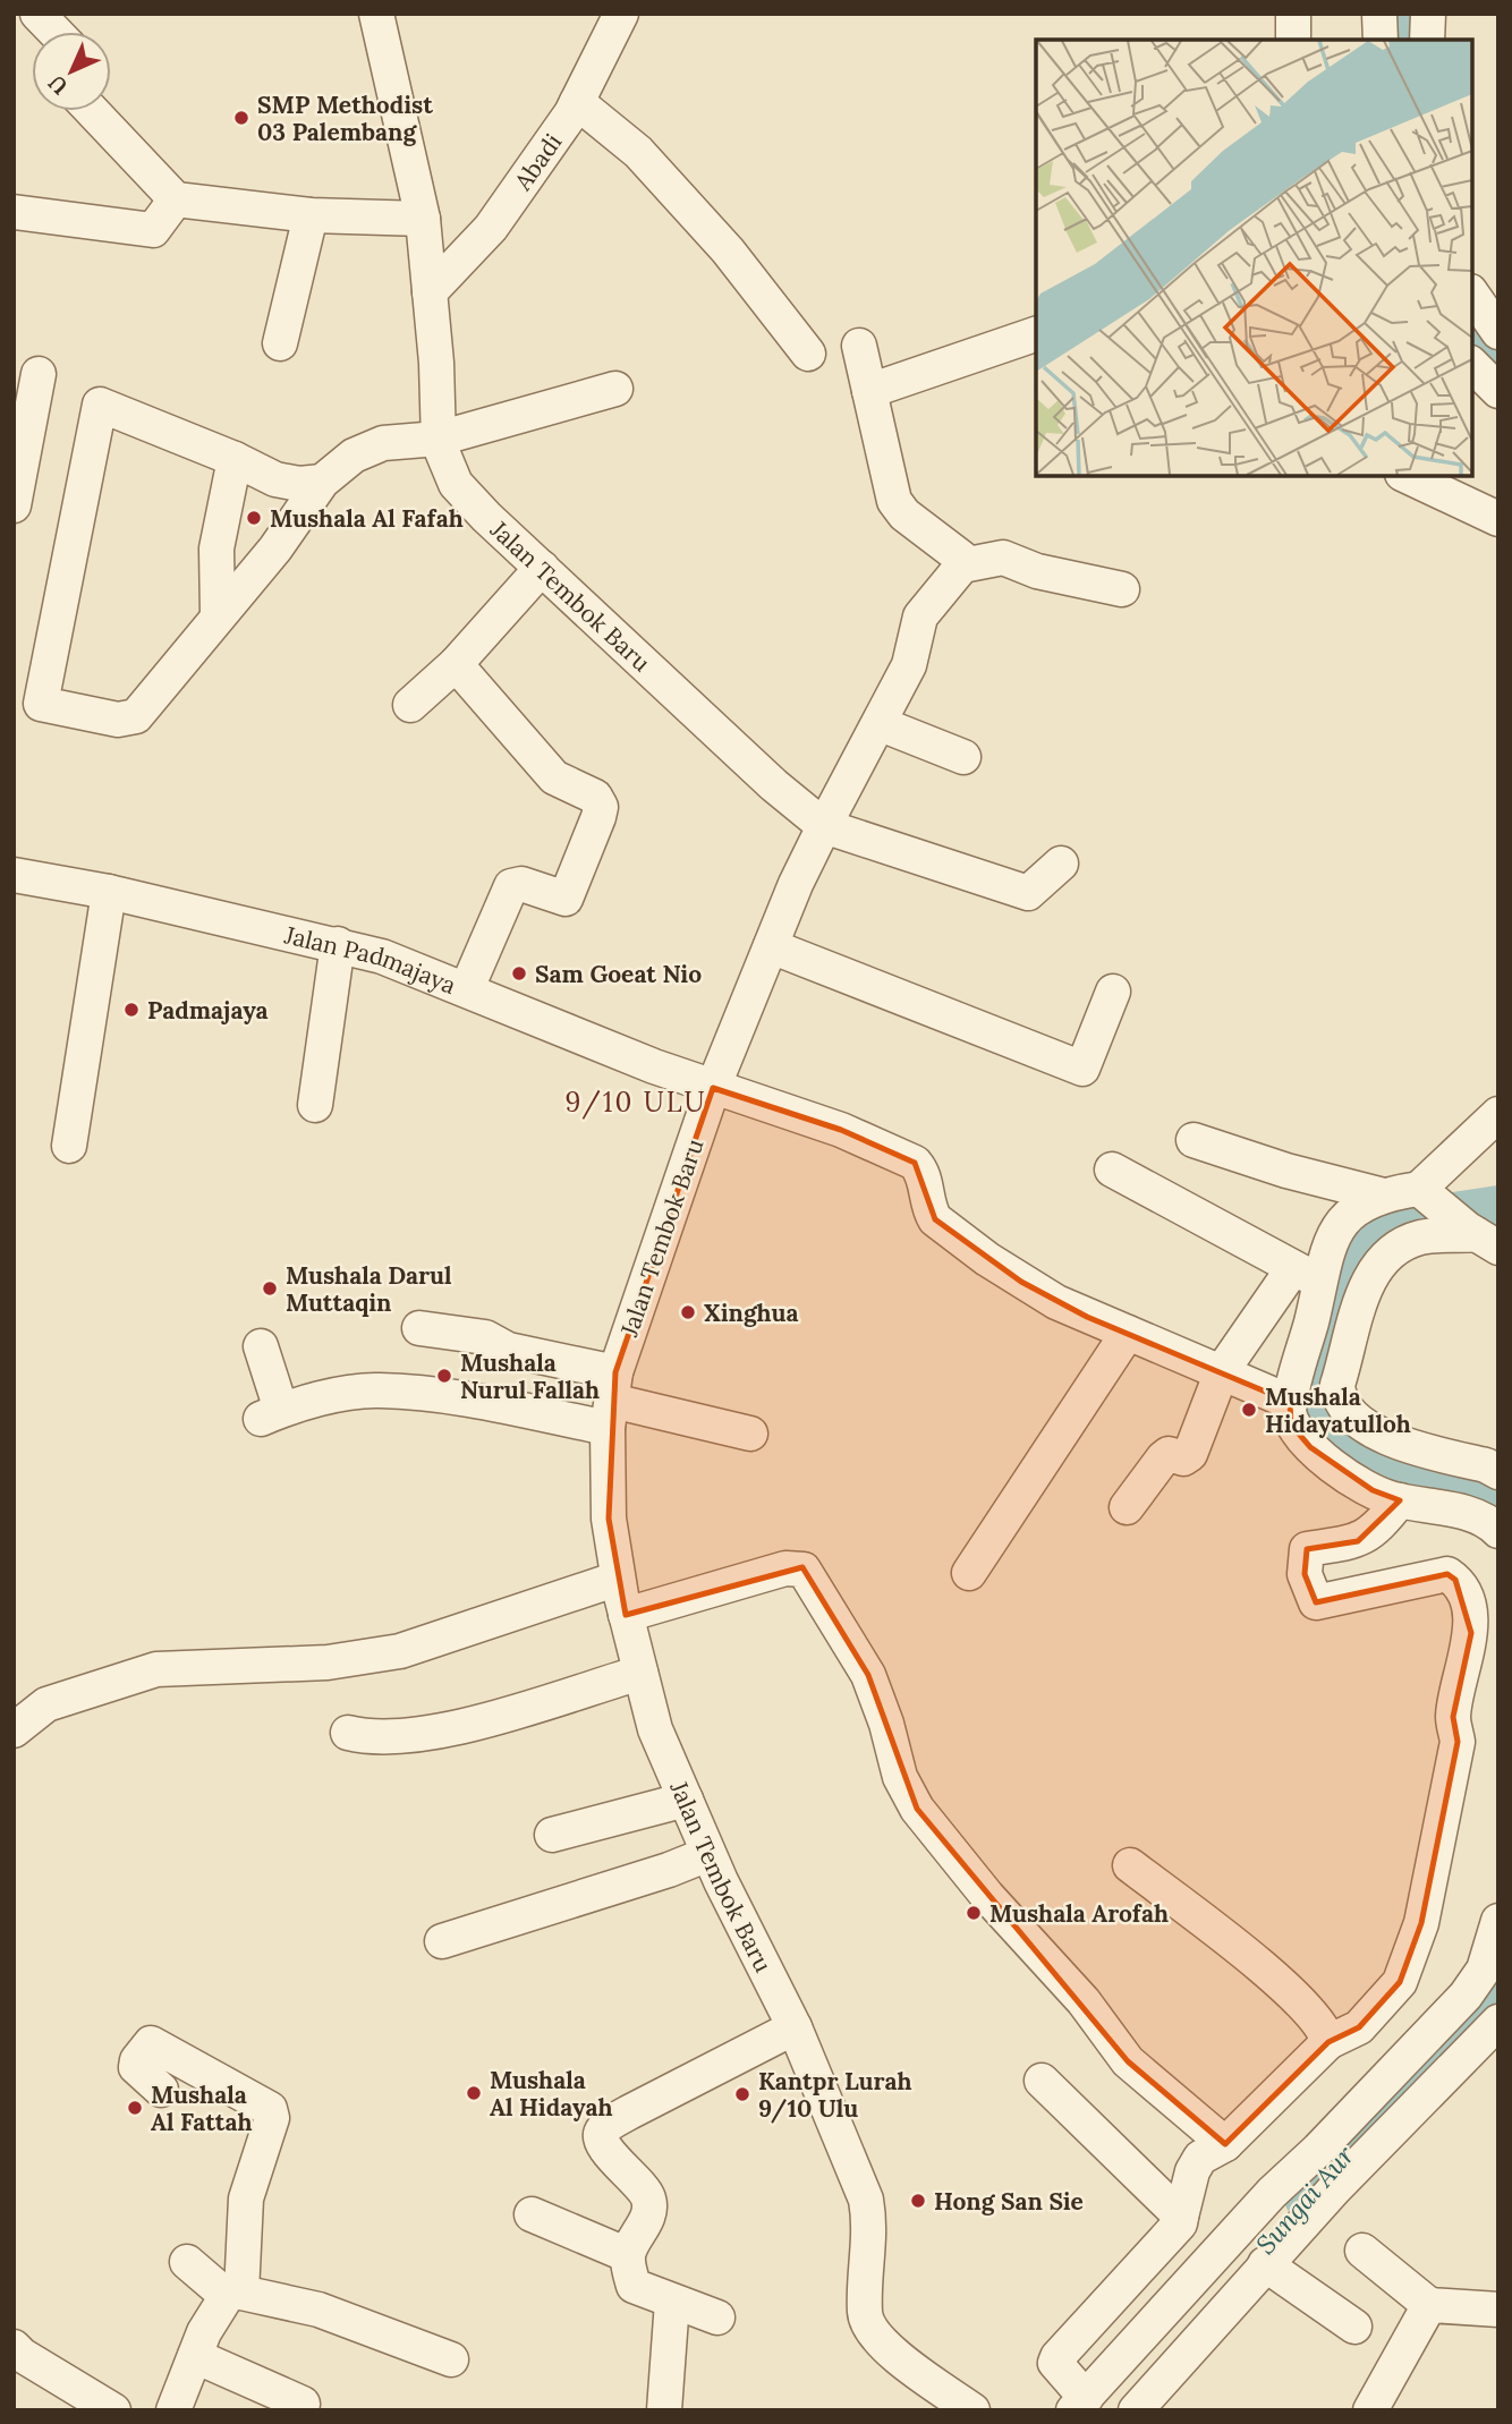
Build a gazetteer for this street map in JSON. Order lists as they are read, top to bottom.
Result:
{
  "streets": {
    "street": ["Abadi", "Jalan Tembok Baru", "Jalan Padmajaya"]
  },
  "crossings": [
    ["Abadi", "Jalan Tembok Baru"],
    ["Jalan Tembok Baru", "Jalan Padmajaya"]
  ],
  "districts": ["9/10 ULU"],
  "water": ["Sungai Aur"],
  "places": [
    "SMP Methodist 03 Palembang",
    "Mushala Al Fafah",
    "Sam Goeat Nio",
    "Padmajaya",
    "Mushala Darul Muttaqin",
    "Xinghua",
    "Mushala Nurul Fallah",
    "Mushala Hidayatulloh",
    "Mushala Arofah",
    "Mushala Al Hidayah",
    "Kantpr Lurah 9/10 Ulu",
    "Mushala Al Fattah",
    "Hong San Sie"
  ],
  "north": "bottom left"
}
